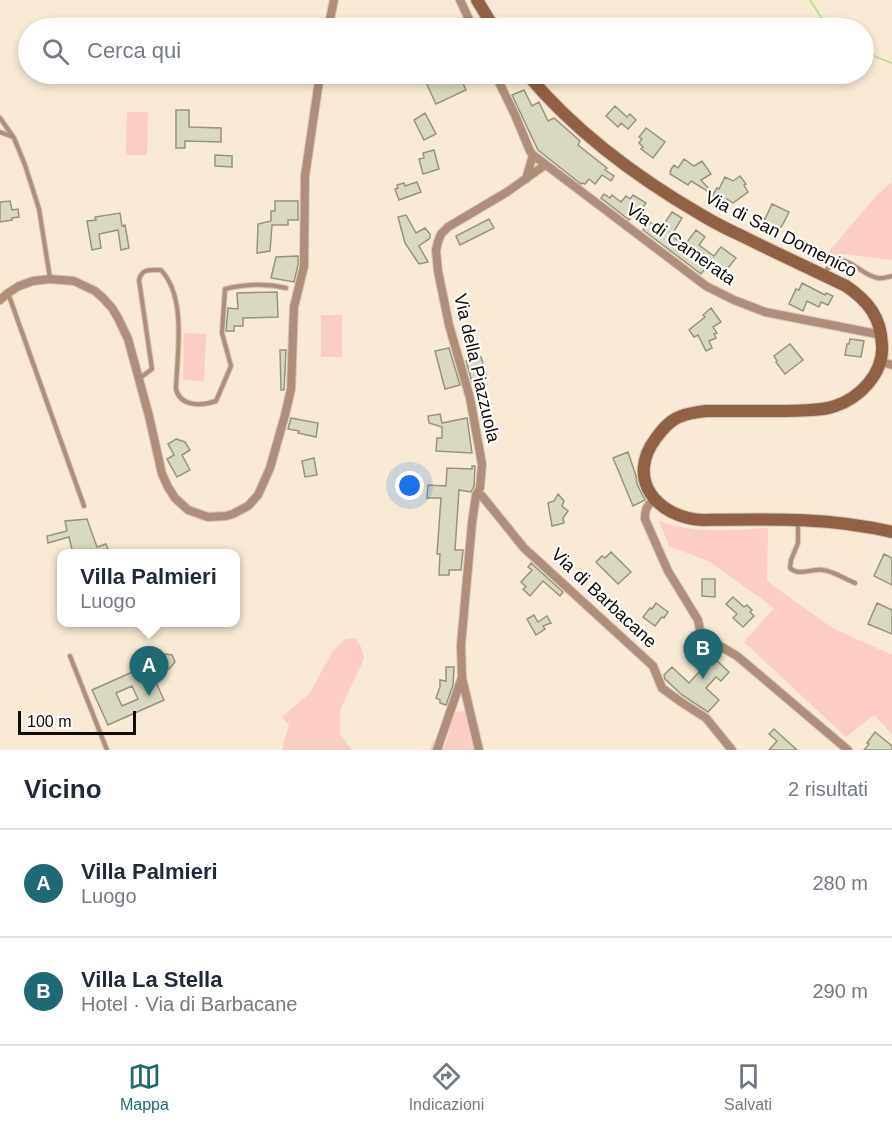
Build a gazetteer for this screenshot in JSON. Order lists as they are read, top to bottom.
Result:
{
  "streets": {
    "main road": ["Via di San Domenico"],
    "street": ["Via di Camerata", "Via della Piazzuola", "Via di Barbacane"]
  },
  "crossings": [
    ["Via di San Domenico", "Via di Camerata"],
    ["Via di Camerata", "Via della Piazzuola"],
    ["Via della Piazzuola", "Via di Barbacane"]
  ],
  "scale_bar": "100 m",
  "page": {
    "search": "Cerca qui",
    "popup": ["Villa Palmieri", "Luogo"],
    "pins": ["B", "A"],
    "scale": "100 m",
    "heading": ["Vicino", "2 risultati"],
    "list": [
      {
        "mark": "A",
        "name": "Villa Palmieri",
        "note": "Luogo",
        "value": "280 m"
      },
      {
        "mark": "B",
        "name": "Villa La Stella",
        "note": "Hotel · Via di Barbacane",
        "value": "290 m"
      }
    ],
    "nav": ["Mappa", "Indicazioni", "Salvati"]
  }
}
